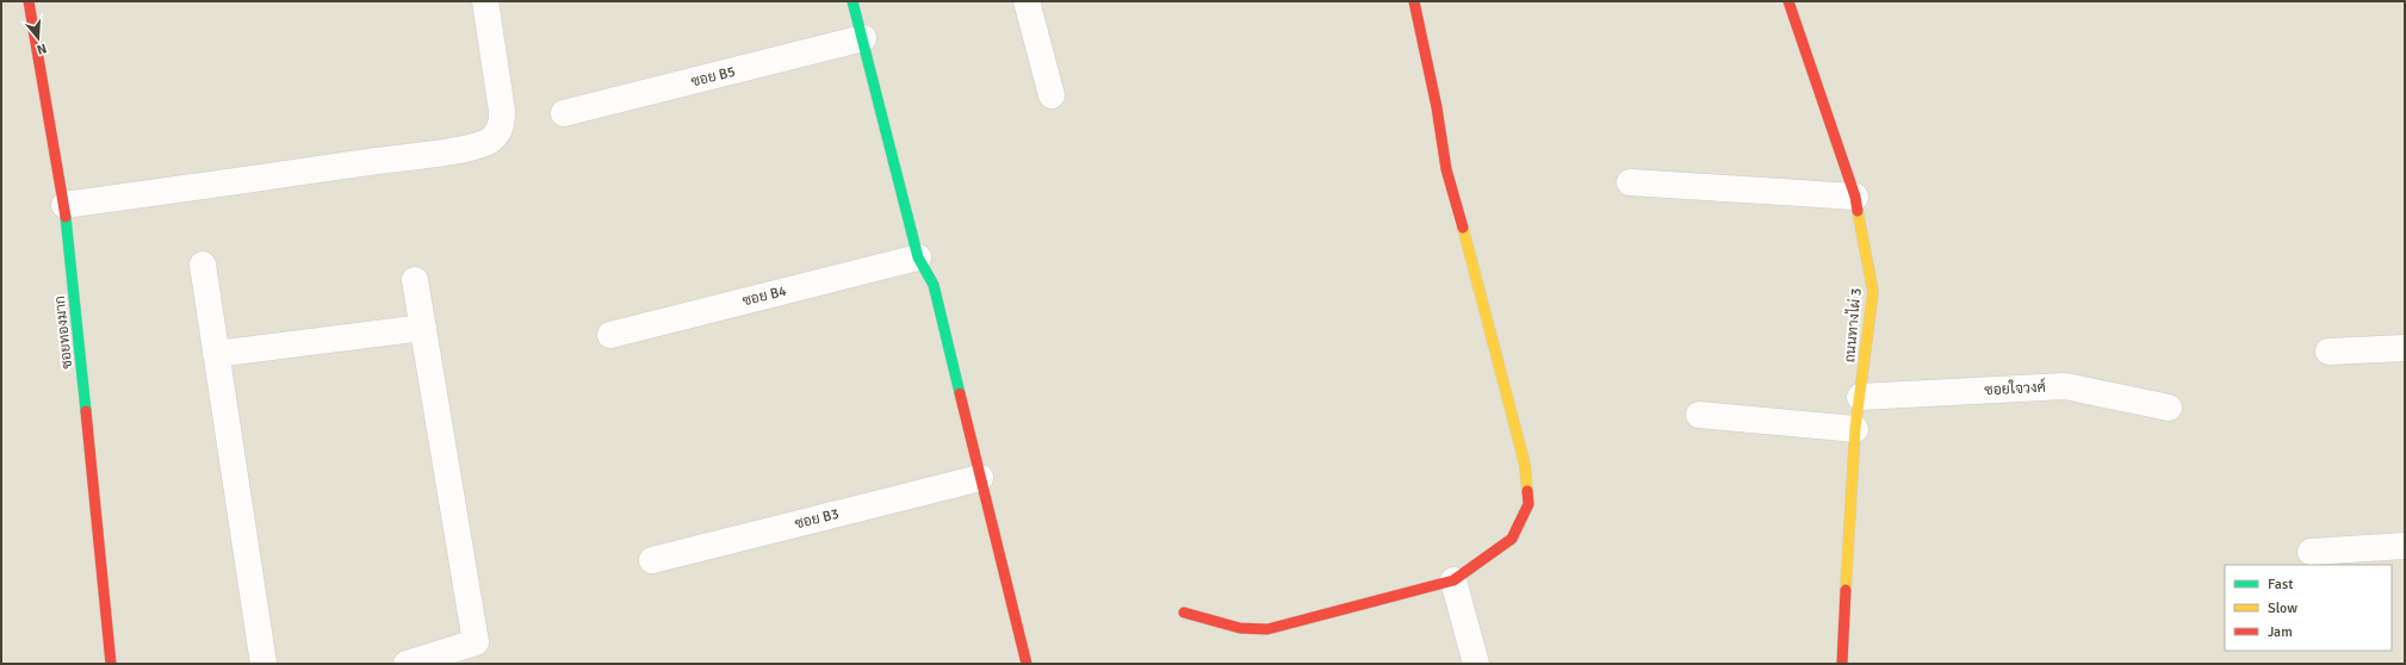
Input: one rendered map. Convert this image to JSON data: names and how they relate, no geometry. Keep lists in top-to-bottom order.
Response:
{
  "streets": {
    "street": [
      "ซอย B5",
      "ซอย B4",
      "ถนนทางไผ่ 3",
      "ซอยทองมาก",
      "ซอยใจวงศ์",
      "ซอย B3"
    ]
  },
  "crossings": [
    ["ถนนทางไผ่ 3", "ซอยใจวงศ์"]
  ],
  "legend": ["Fast", "Slow", "Jam"],
  "north": "bottom"
}
